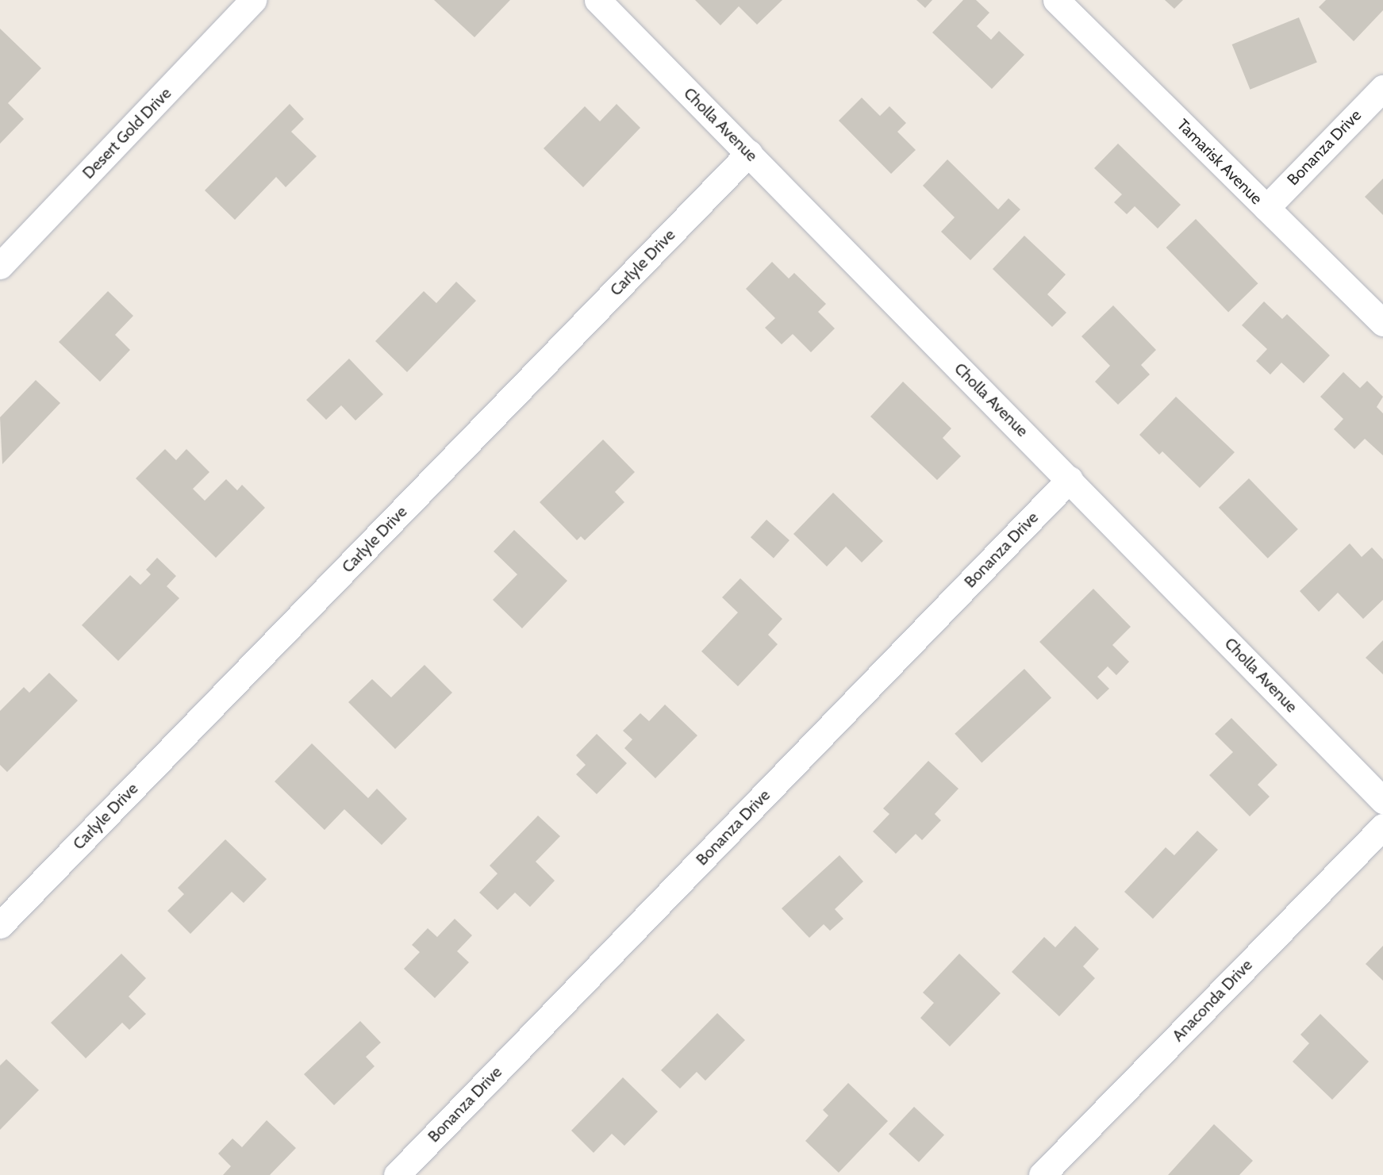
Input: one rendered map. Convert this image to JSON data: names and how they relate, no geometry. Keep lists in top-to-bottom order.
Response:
{
  "streets": {
    "street": [
      "Cholla Avenue",
      "Desert Gold Drive",
      "Bonanza Drive",
      "Tamarisk Avenue",
      "Carlyle Drive",
      "Anaconda Drive"
    ]
  },
  "crossings": [
    ["Cholla Avenue", "Bonanza Drive"],
    ["Cholla Avenue", "Carlyle Drive"],
    ["Bonanza Drive", "Tamarisk Avenue"]
  ]
}
